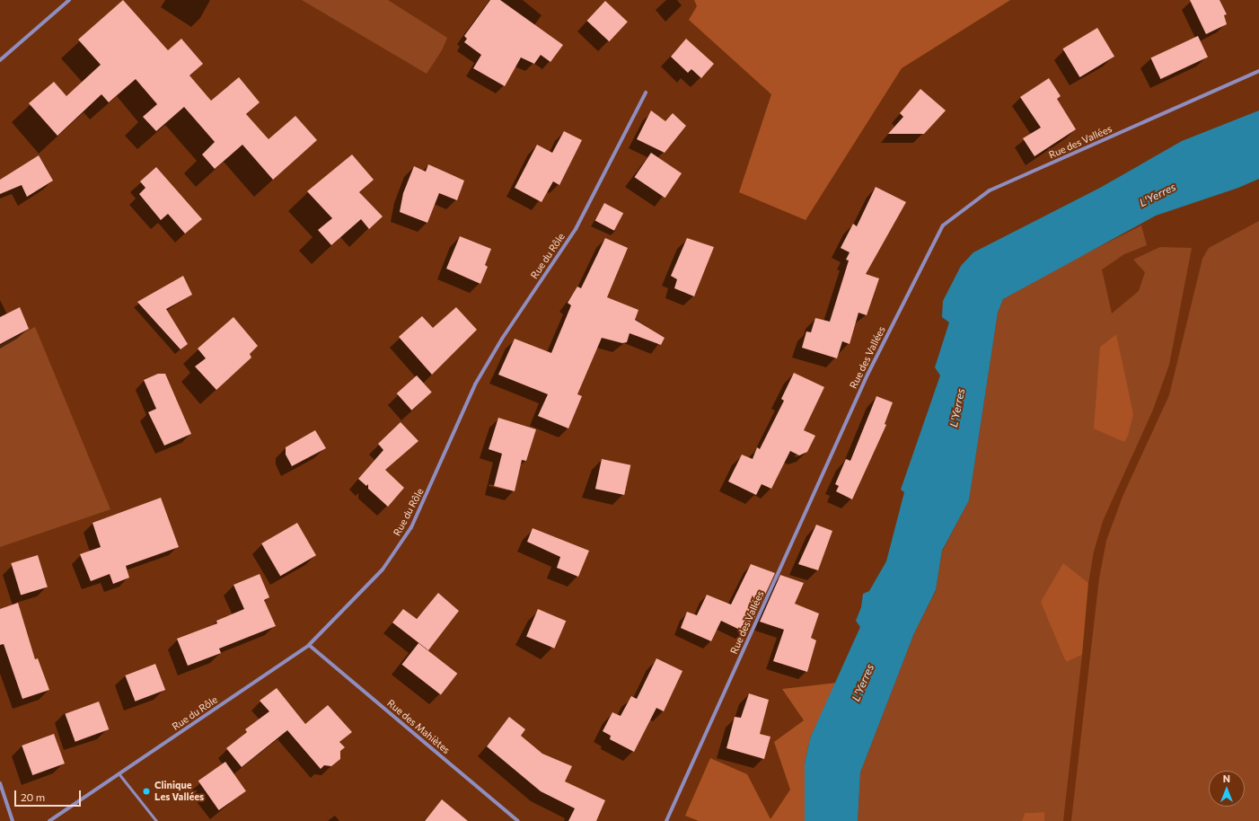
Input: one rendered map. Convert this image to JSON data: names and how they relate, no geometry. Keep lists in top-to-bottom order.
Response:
{
  "streets": {
    "street": ["Rue des Vallées", "Rue du Rôle", "Rue des Mahiètes"]
  },
  "crossings": [
    ["Rue du Rôle", "Rue des Mahiètes"]
  ],
  "water": ["L'Yerres"],
  "places": ["Clinique Les Vallées"],
  "scale_bar": "20 m",
  "north": "top"
}
